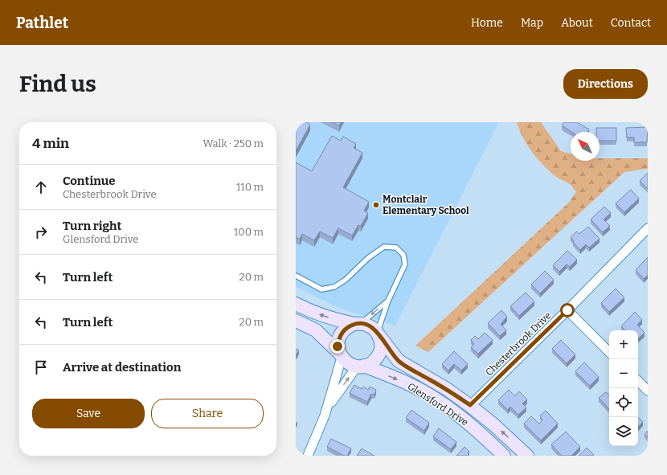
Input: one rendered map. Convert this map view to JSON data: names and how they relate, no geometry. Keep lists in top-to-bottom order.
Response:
{
  "streets": {
    "main road": ["Glensford Drive"],
    "street": ["Chesterbrook Drive"]
  },
  "crossings": [
    ["Chesterbrook Drive", "Glensford Drive"]
  ],
  "places": ["Montclair Elementary School"],
  "north": "top left",
  "page": {
    "header": "Pathlet",
    "nav": [
      "Home",
      "Map",
      "About",
      "Contact"
    ],
    "buttons": [
      "Directions",
      ["Save", "Share"]
    ],
    "title": "Find us",
    "heading": ["4 min", "Walk · 250 m"],
    "list": [
      ["Continue", "Chesterbrook Drive", "110 m"],
      ["Turn right", "Glensford Drive", "100 m"],
      ["Turn left", "20 m"],
      ["Turn left", "20 m"],
      "Arrive at destination"
    ],
    "map_buttons": ["+", "−"]
  }
}
